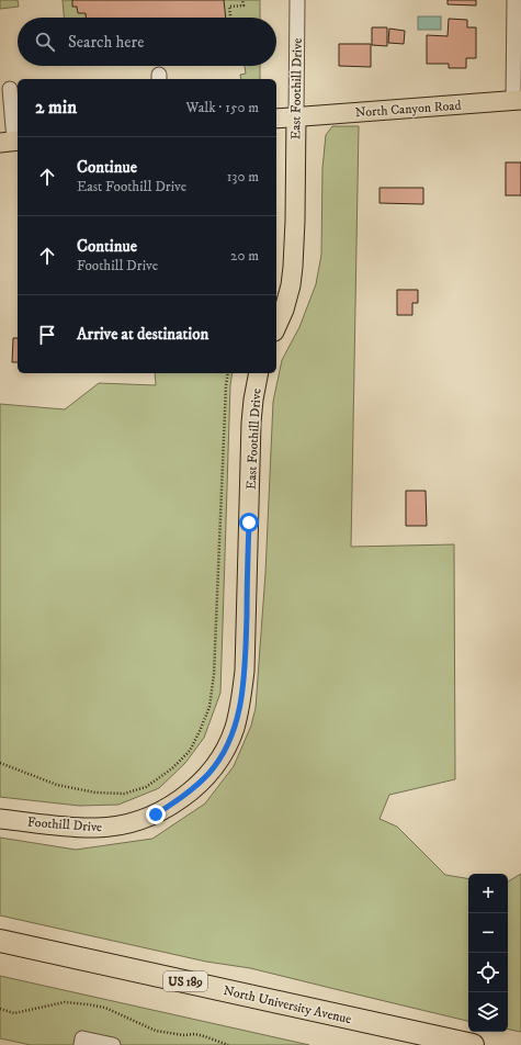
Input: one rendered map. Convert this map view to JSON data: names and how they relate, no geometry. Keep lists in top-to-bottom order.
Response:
{
  "streets": {
    "highway": ["US 189", "North University Avenue"],
    "main road": ["East Foothill Drive", "North Canyon Road", "Foothill Drive"]
  },
  "crossings": [
    ["East Foothill Drive", "North Canyon Road"],
    ["East Foothill Drive", "Foothill Drive"]
  ],
  "page": {
    "search": "Search here",
    "heading": ["2 min", "Walk · 150 m"],
    "list": [
      ["Continue", "East Foothill Drive", "130 m"],
      ["Continue", "Foothill Drive", "20 m"],
      "Arrive at destination"
    ],
    "map_buttons": ["+", "−"]
  }
}
